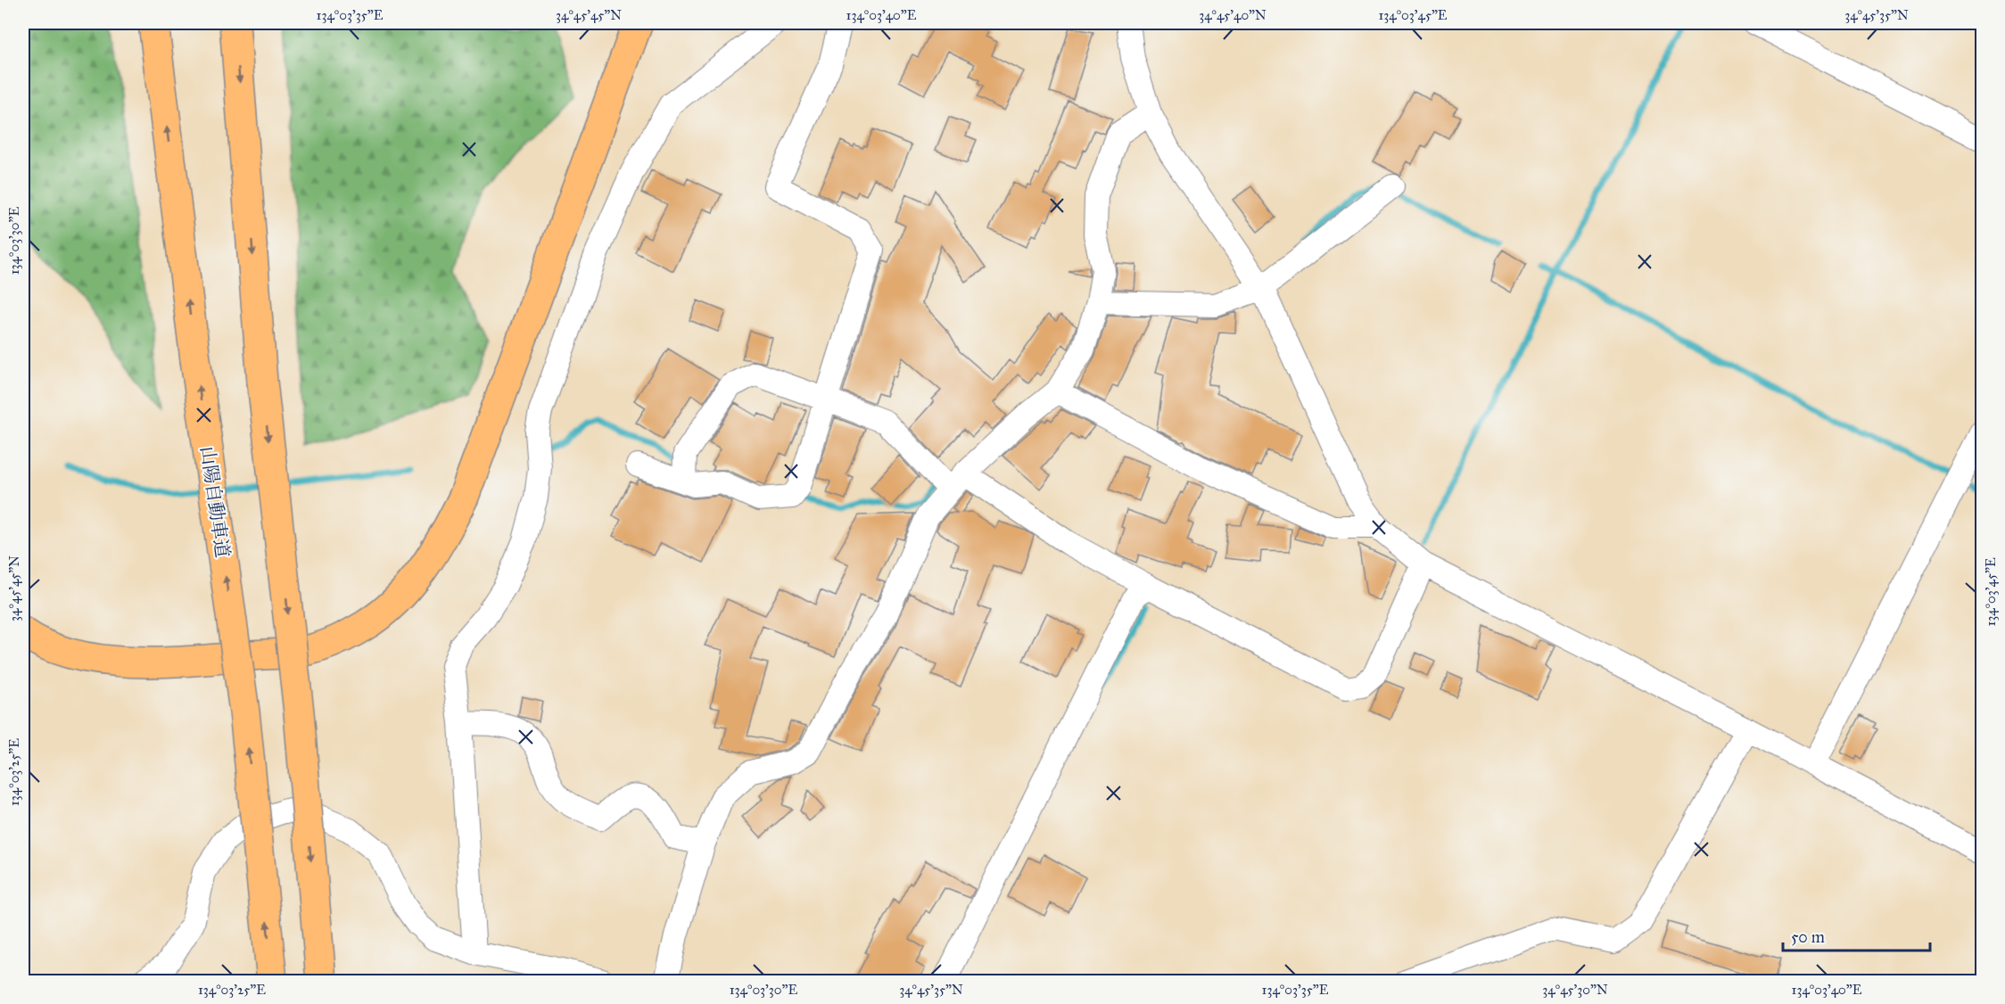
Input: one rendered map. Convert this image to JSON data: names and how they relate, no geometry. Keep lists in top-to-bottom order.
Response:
{
  "streets": {
    "highway": ["山陽自動車道"]
  },
  "scale_bar": "50 m",
  "coordinates": [
    "134°03'35\"E",
    "34°45'45\"N",
    "134°03'40\"E",
    "34°45'40\"N",
    "134°03'45\"E",
    "34°45'35\"N",
    "134°03'30\"E",
    "134°03'25\"E",
    "34°45'30\"N"
  ]
}
